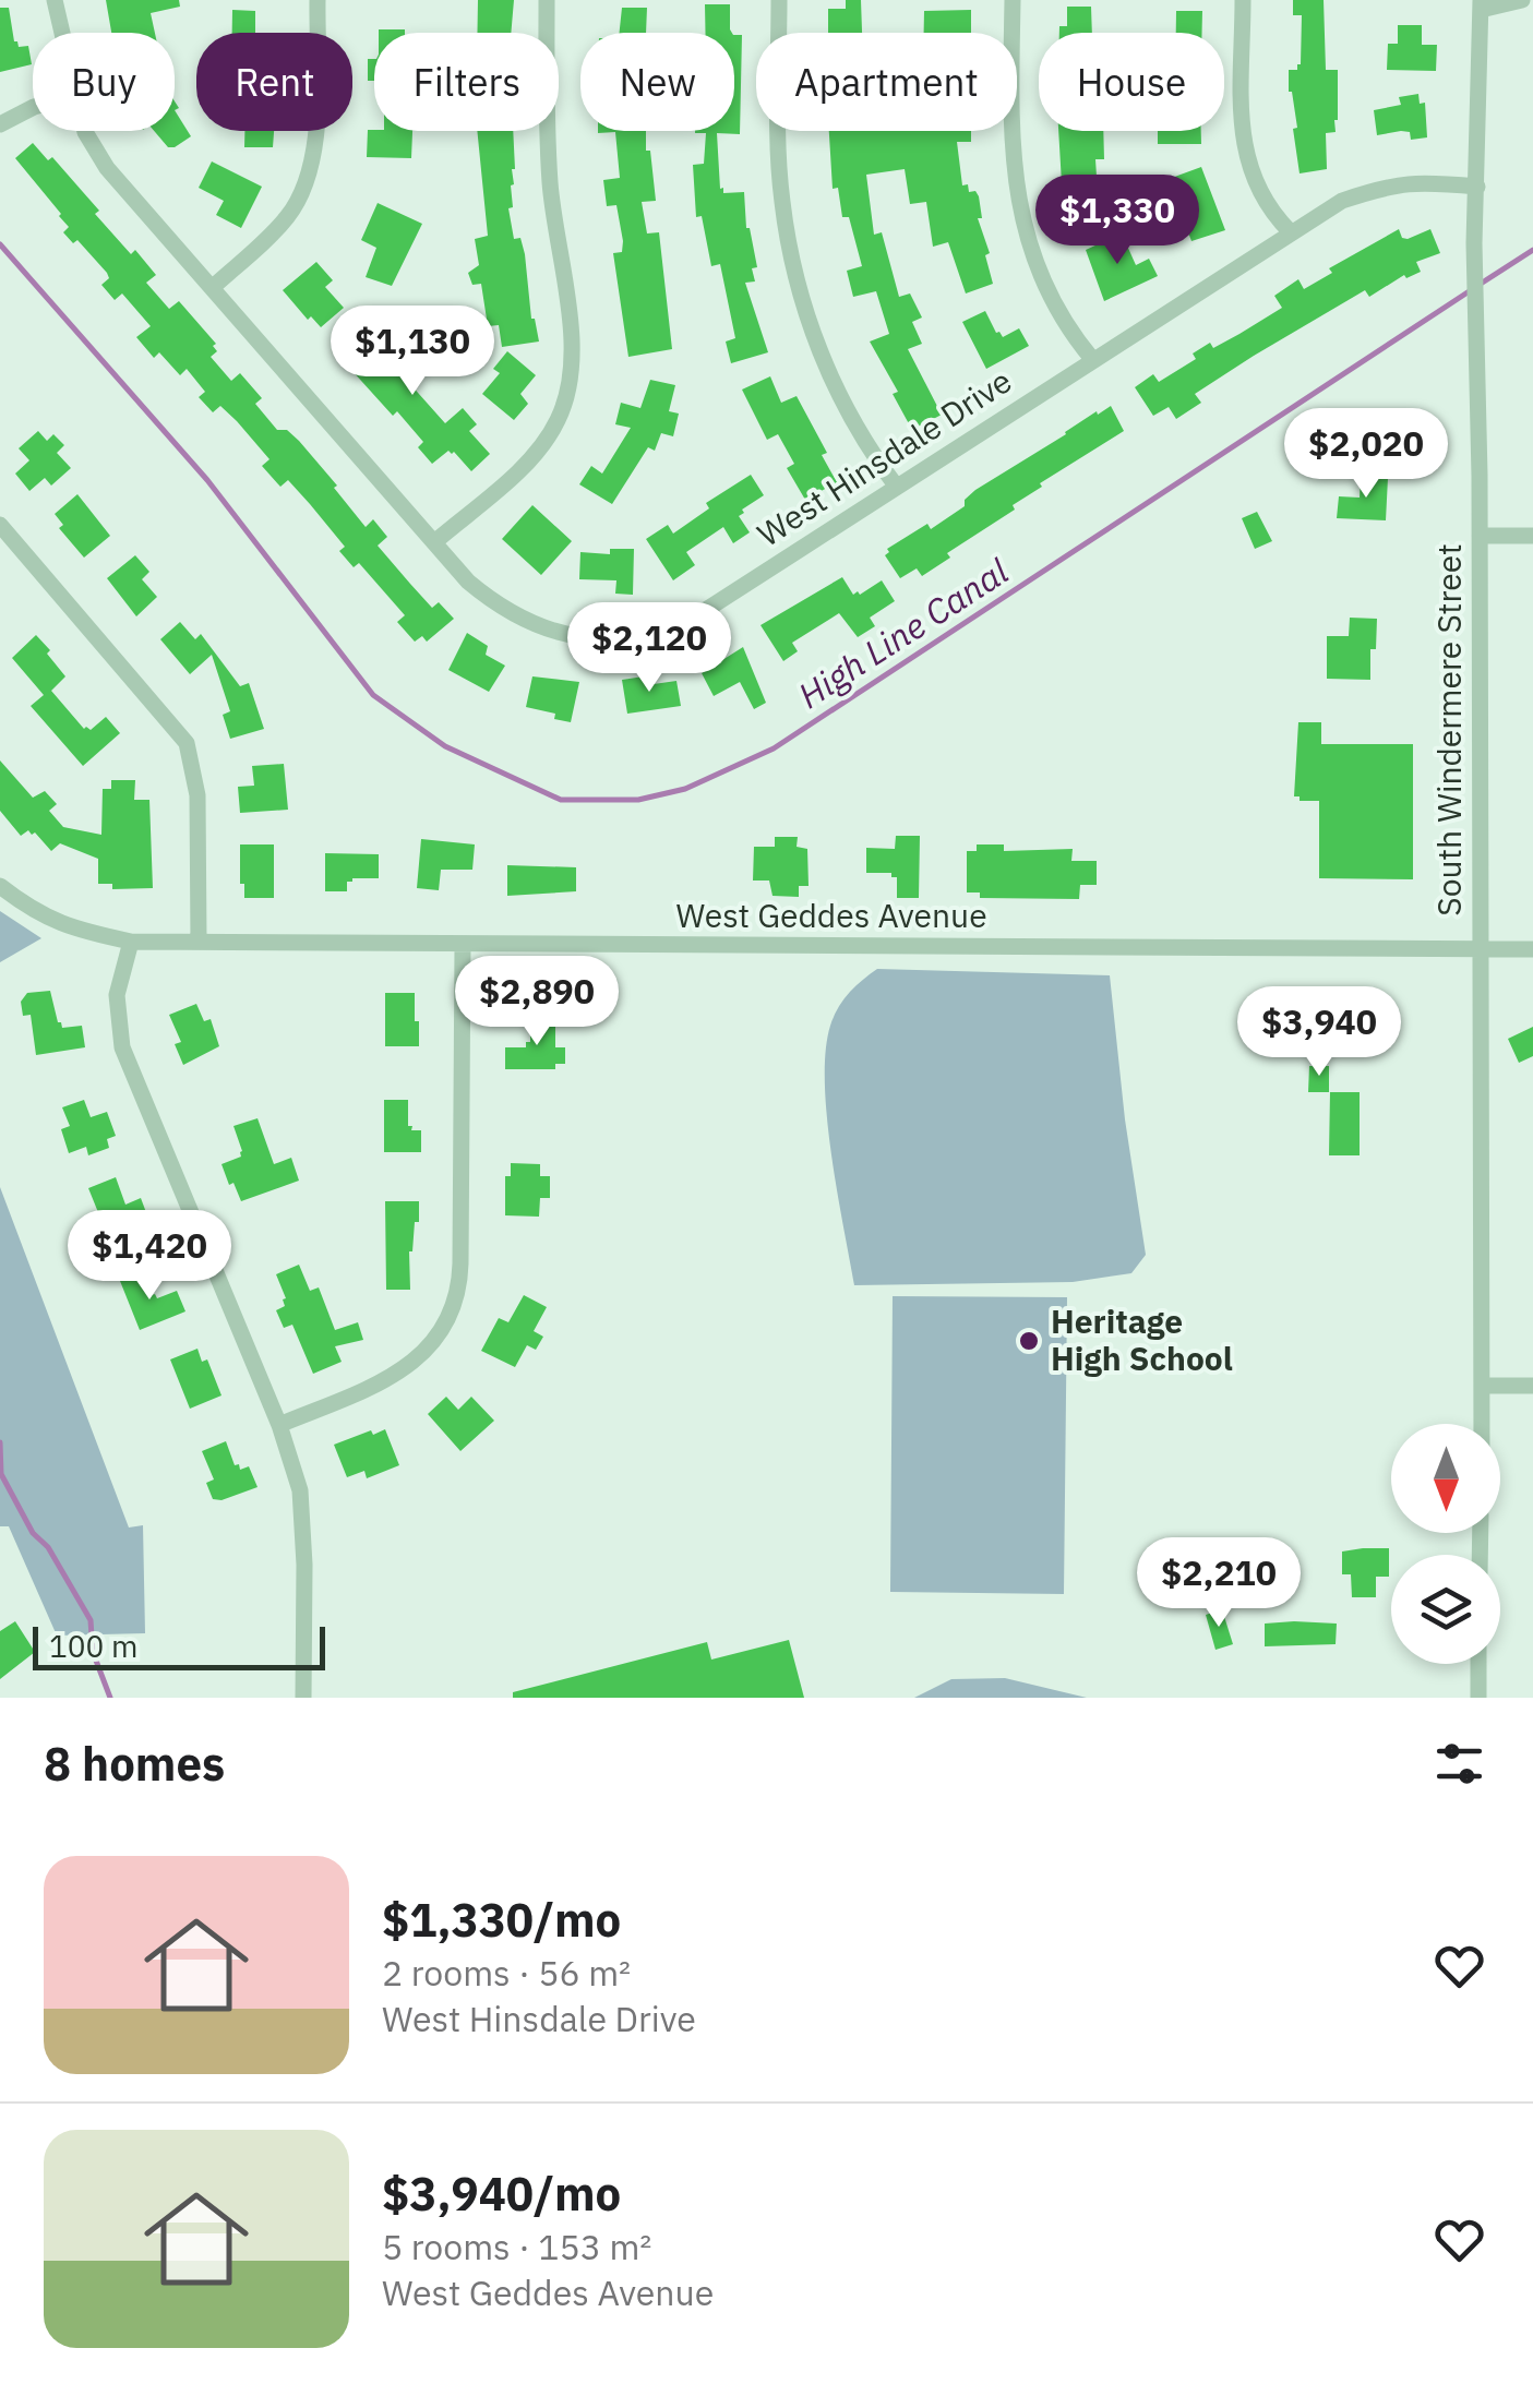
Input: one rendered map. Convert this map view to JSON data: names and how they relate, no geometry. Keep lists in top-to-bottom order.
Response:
{
  "streets": {
    "street": ["West Hinsdale Drive", "South Windermere Street", "West Geddes Avenue"]
  },
  "crossings": [
    ["West Hinsdale Drive", "South Windermere Street"],
    ["South Windermere Street", "West Geddes Avenue"]
  ],
  "water": ["High Line Canal"],
  "places": ["Heritage High School"],
  "scale_bar": "100 m",
  "north": "bottom",
  "page": {
    "chip": [
      "Buy",
      "Rent",
      "Filters",
      "New",
      "Apartment",
      "House"
    ],
    "price": [
      "$1,330",
      "$1,130",
      "$2,020",
      "$2,120",
      "$2,890",
      "$3,940",
      "$1,420",
      "$2,210"
    ],
    "scale": "100 m",
    "heading": "8 homes",
    "list": [
      {
        "name": "$1,330/mo",
        "note": "2 rooms · 56 m² · West Hinsdale Drive"
      },
      {
        "name": "$3,940/mo",
        "note": "5 rooms · 153 m² · West Geddes Avenue"
      }
    ]
  }
}
